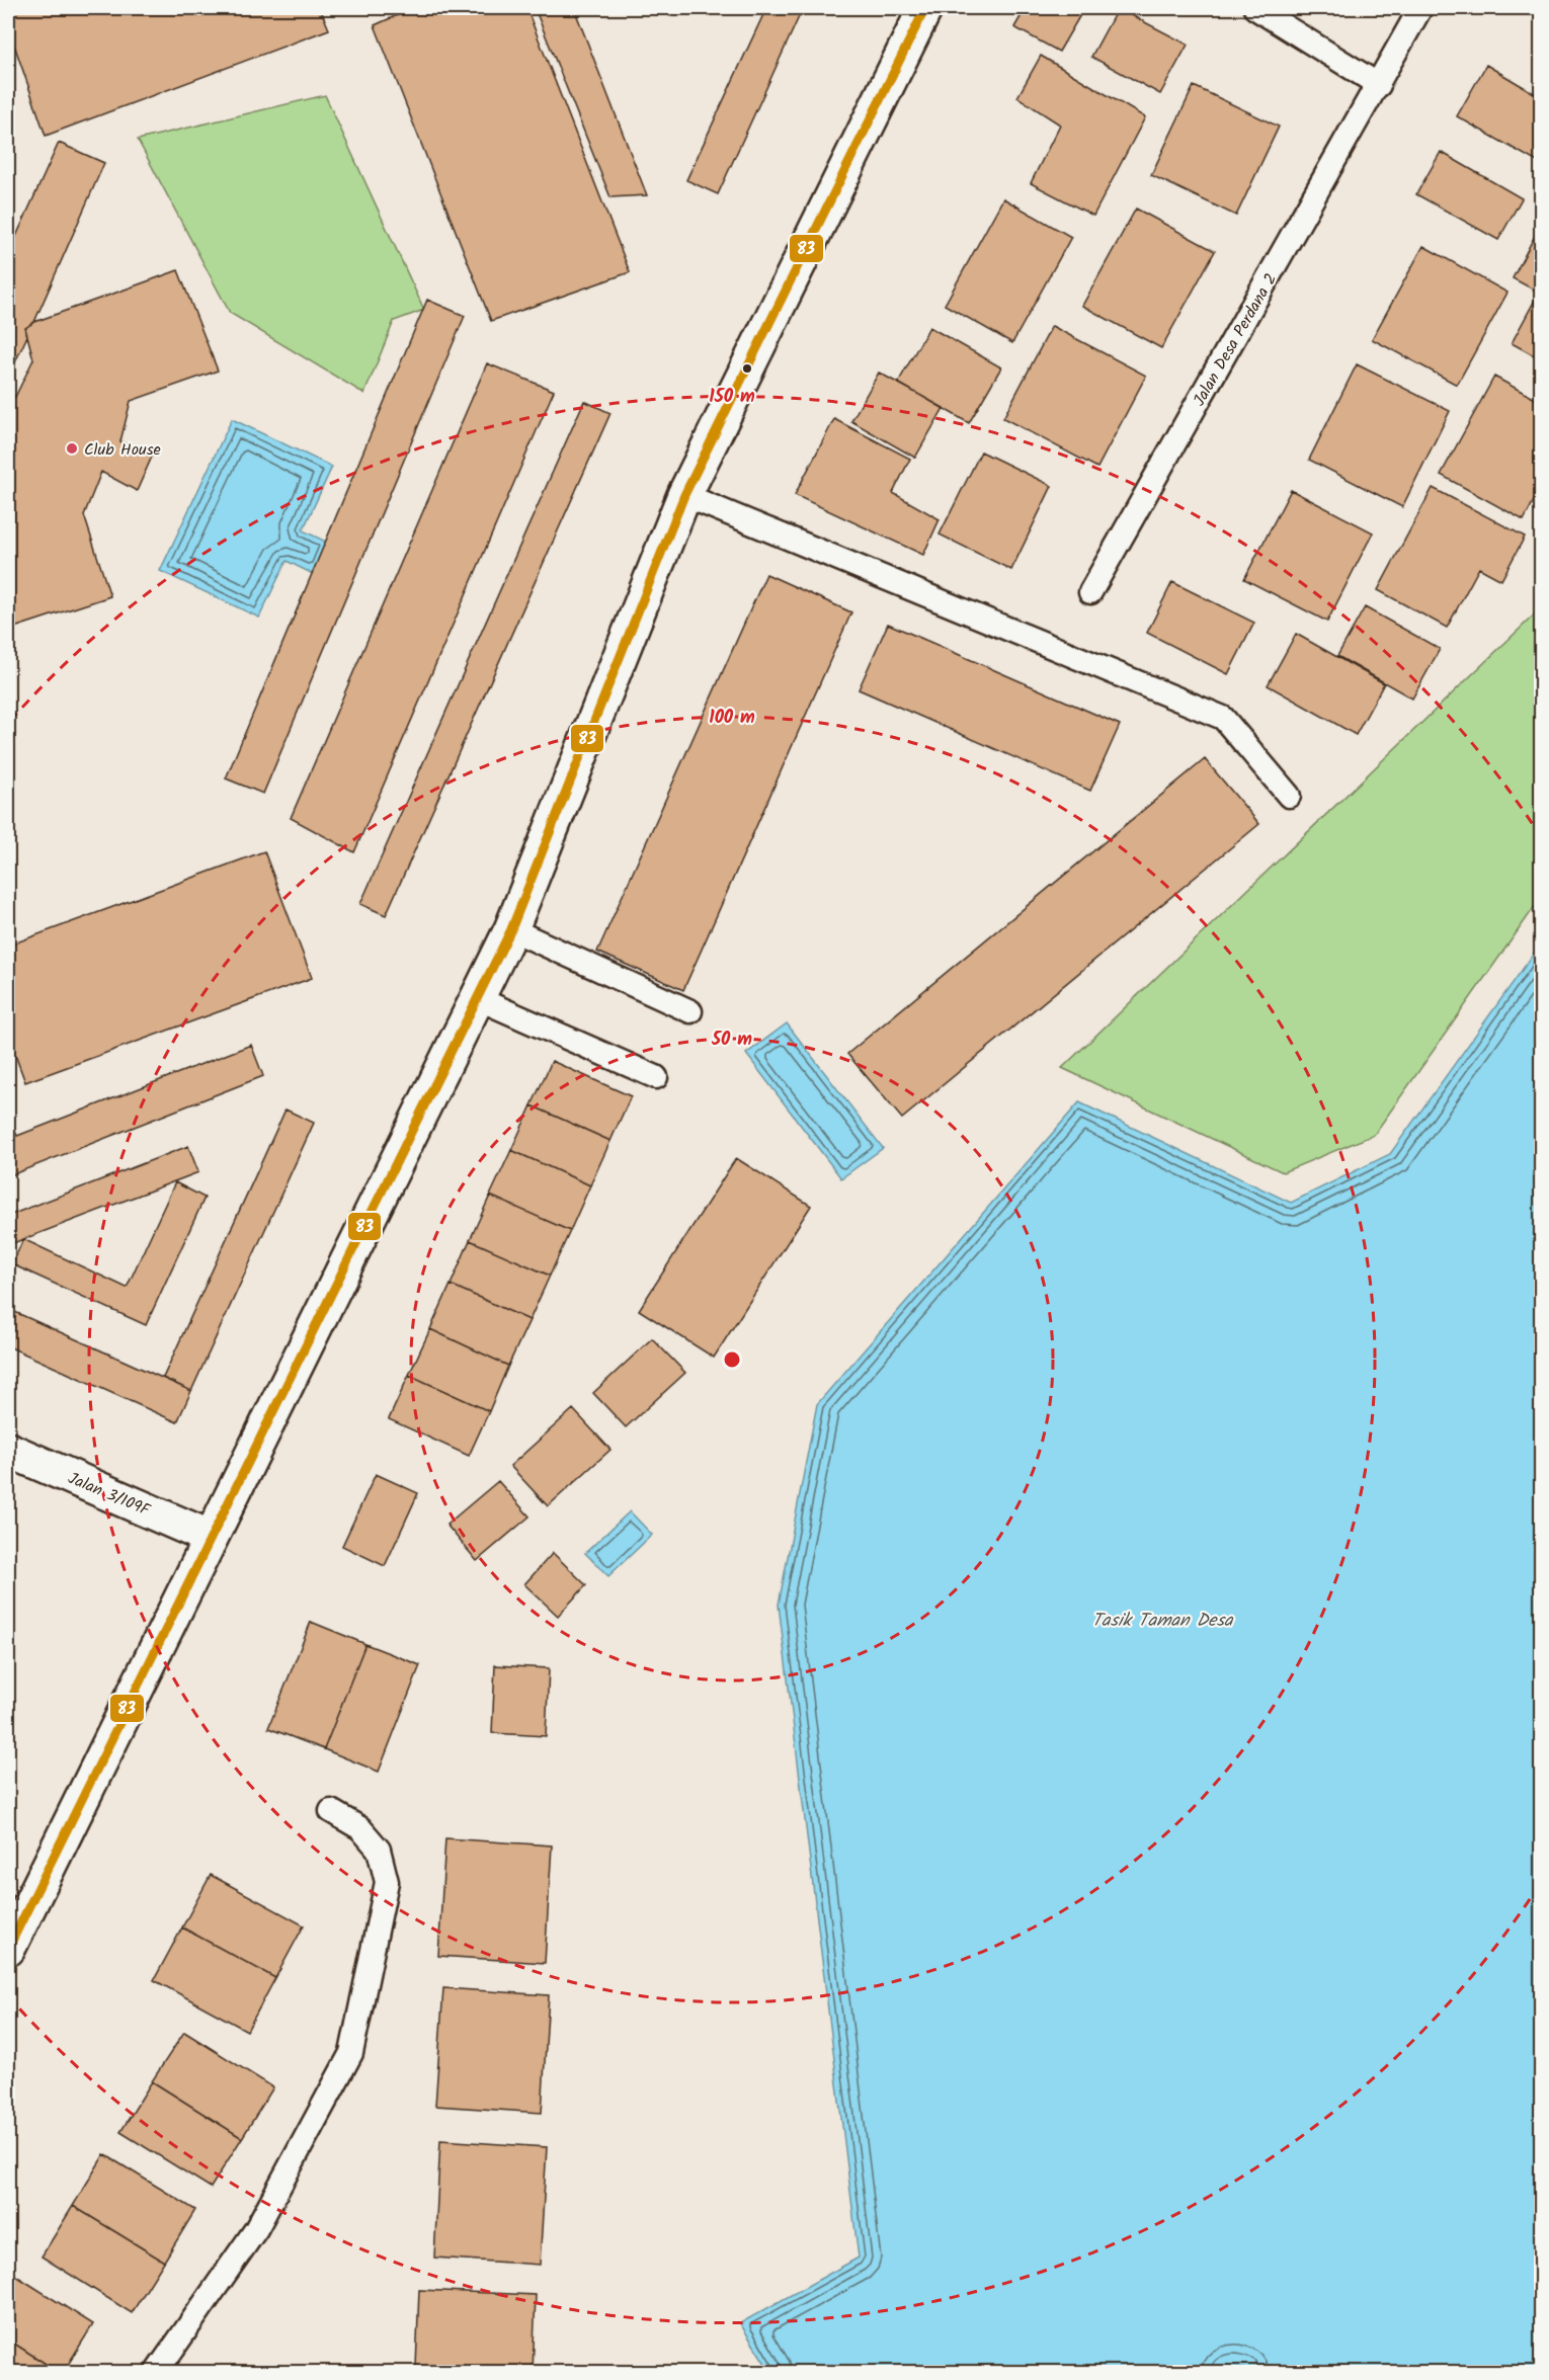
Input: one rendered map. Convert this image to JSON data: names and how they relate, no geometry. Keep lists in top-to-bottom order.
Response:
{
  "streets": {
    "street": ["Jalan 3/109F"],
    "lane": ["Jalan Desa Perdana 2"]
  },
  "water": ["Tasik Taman Desa"],
  "places": ["Club House"],
  "lines": ["transit line 83"],
  "rings": ["150 m", "100 m", "50 m"]
}
